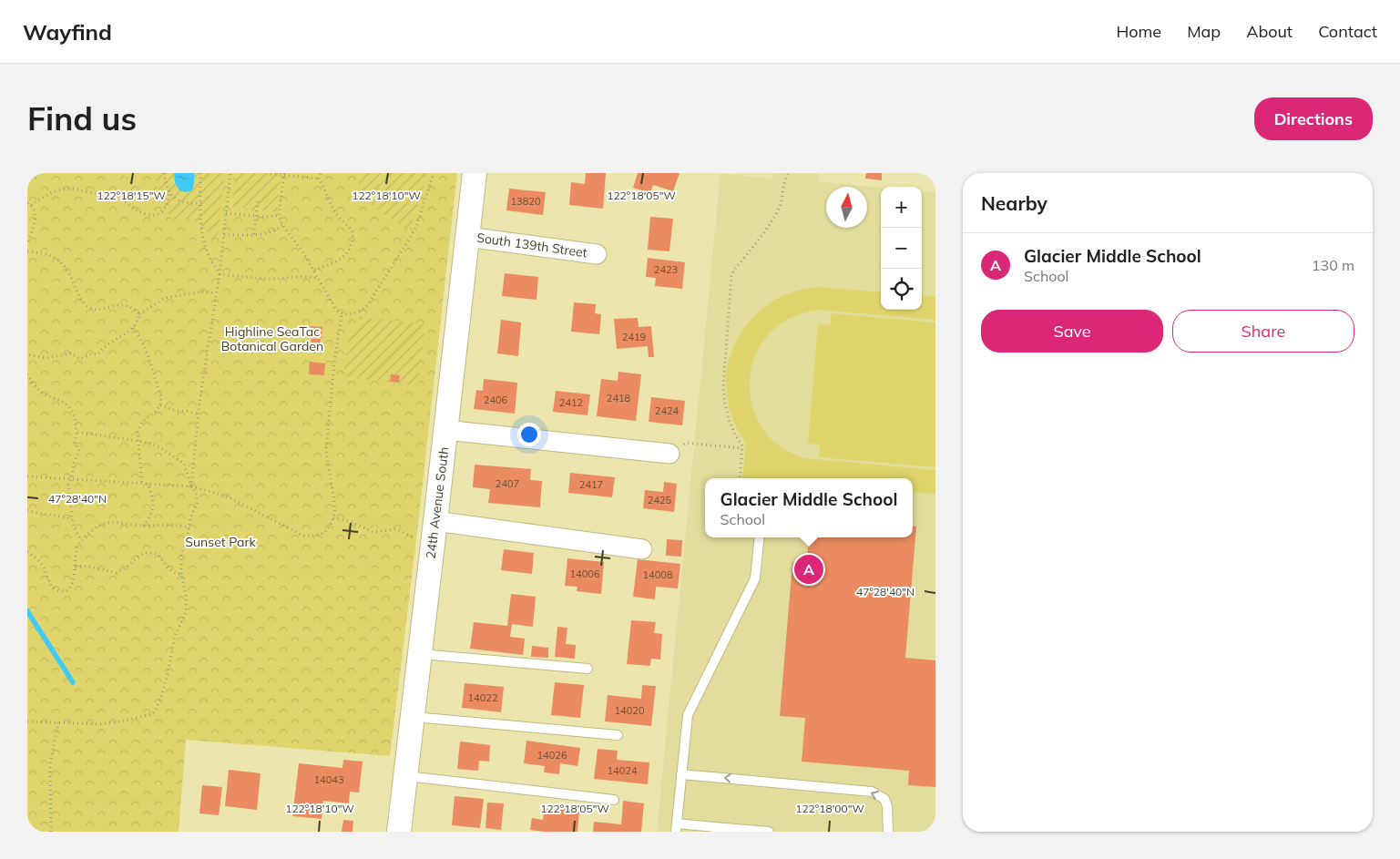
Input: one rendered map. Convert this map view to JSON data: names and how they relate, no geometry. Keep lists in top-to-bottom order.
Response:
{
  "streets": {
    "street": ["South 139th Street", "24th Avenue South"]
  },
  "crossings": [
    ["South 139th Street", "24th Avenue South"]
  ],
  "parks": ["Highline SeaTac Botanical Garden", "Sunset Park"],
  "house_numbers": [
    "13820",
    "2423",
    "2419",
    "2418",
    "2406",
    "2412",
    "2424",
    "2407",
    "2417",
    "2425",
    "14006",
    "14008",
    "14022",
    "14020",
    "14026",
    "14024",
    "14043"
  ],
  "north": "top",
  "page": {
    "header": "Wayfind",
    "nav": [
      "Home",
      "Map",
      "About",
      "Contact"
    ],
    "buttons": [
      "Directions",
      ["Save", "Share"]
    ],
    "title": "Find us",
    "heading": "Nearby",
    "map_buttons": ["+", "−"],
    "list": [
      {
        "mark": "A",
        "name": "Glacier Middle School",
        "note": "School",
        "value": "130 m"
      }
    ],
    "popup": ["Glacier Middle School", "School"],
    "pins": "A"
  },
  "coordinates": [
    "122°18'15\"W",
    "122°18'10\"W",
    "122°18'05\"W",
    "47°28'40\"N",
    "122°18'00\"W"
  ]
}
